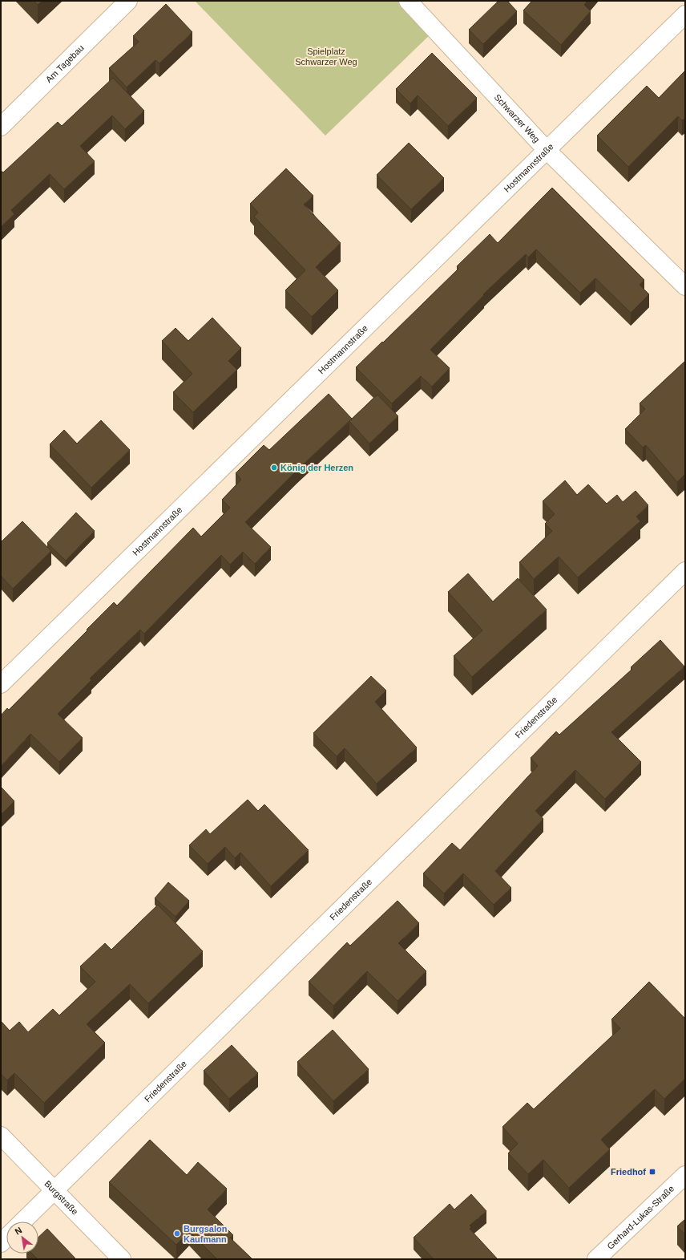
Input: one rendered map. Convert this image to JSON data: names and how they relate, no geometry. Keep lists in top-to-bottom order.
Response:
{
  "streets": {
    "street": [
      "Am Tagebau",
      "Schwarzer Weg",
      "Hostmannstraße",
      "Friedenstraße",
      "Burgstraße",
      "Gerhard-Lukas-Straße"
    ]
  },
  "crossings": [
    ["Schwarzer Weg", "Hostmannstraße"],
    ["Friedenstraße", "Burgstraße"]
  ],
  "parks": ["Spielplatz Schwarzer Weg"],
  "places": {
    "other": ["König der Herzen", "Burgsalon Kaufmann"],
    "transit": ["Friedhof"]
  },
  "north": "top left"
}
